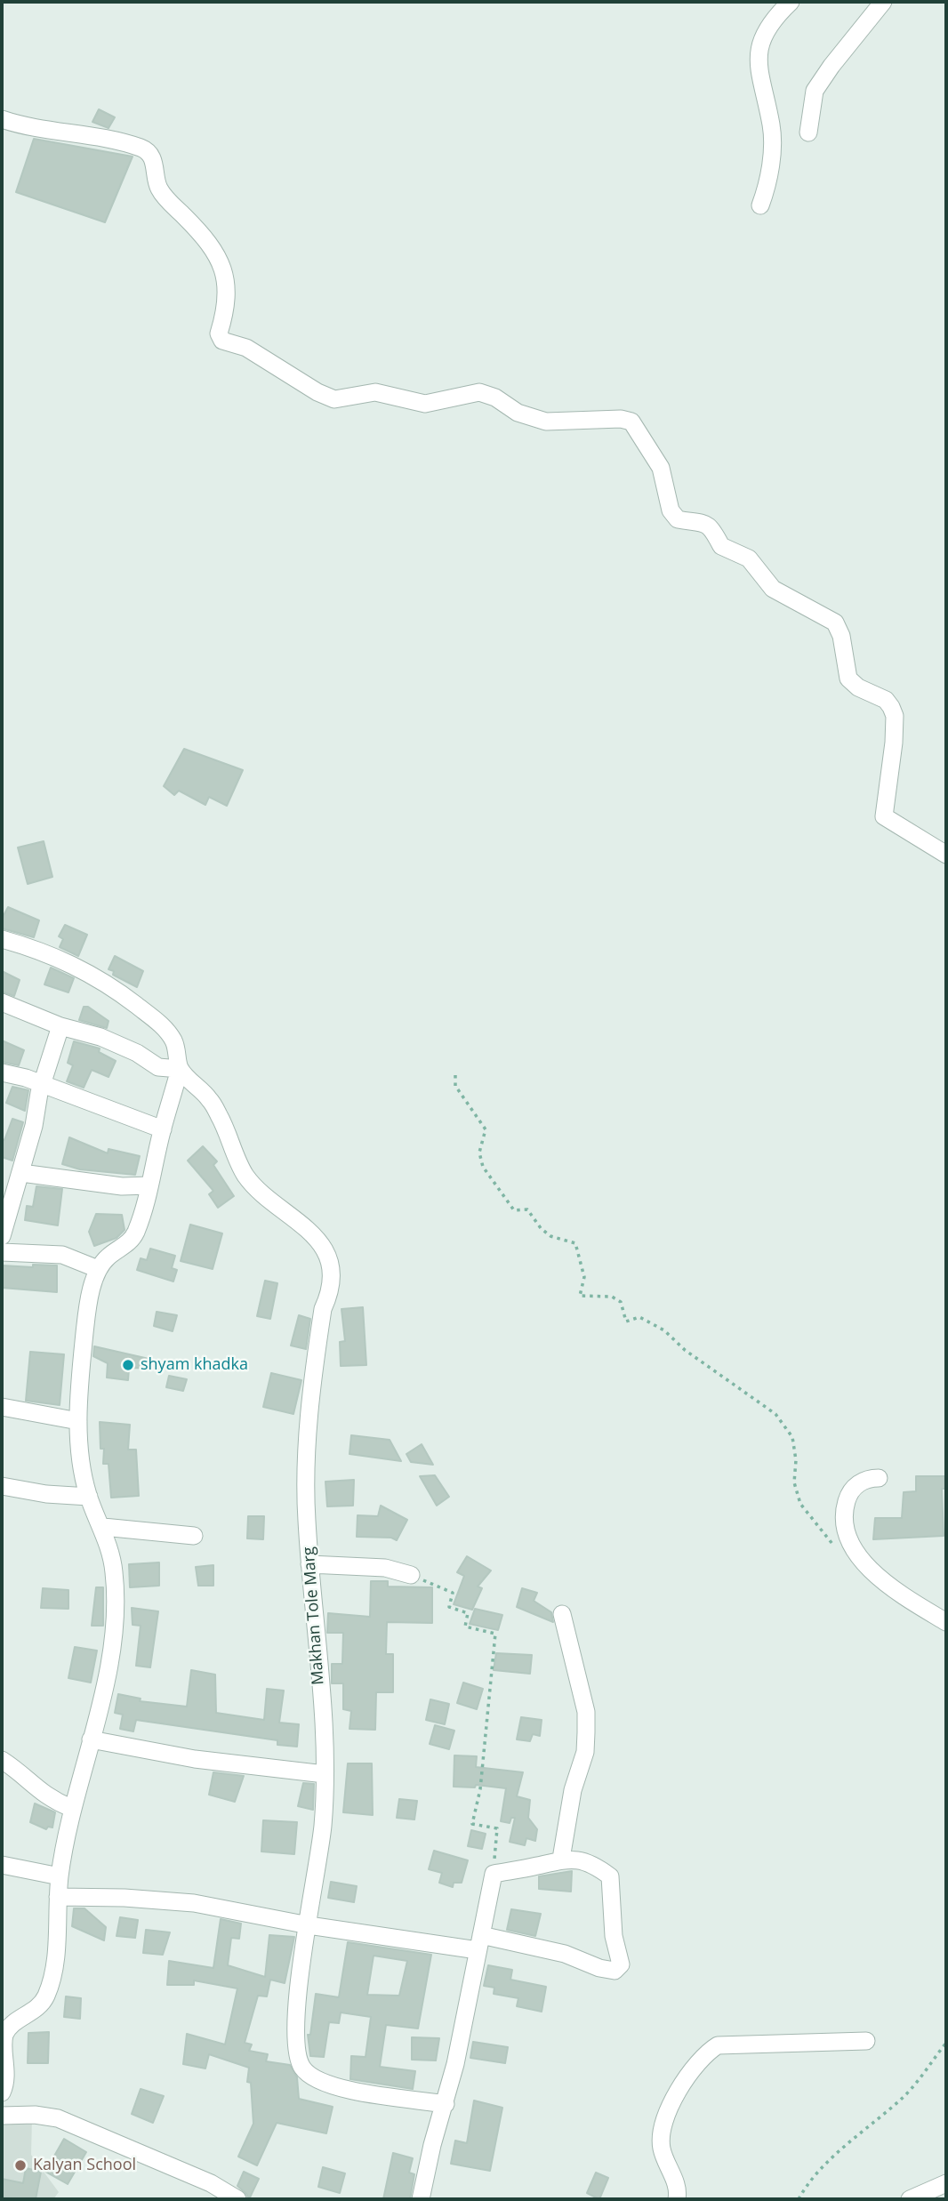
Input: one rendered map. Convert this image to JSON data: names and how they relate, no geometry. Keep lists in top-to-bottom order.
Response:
{
  "streets": {
    "street": ["Makhan Tole Marg"]
  },
  "places": ["shyam khadka", "Kalyan School"]
}
